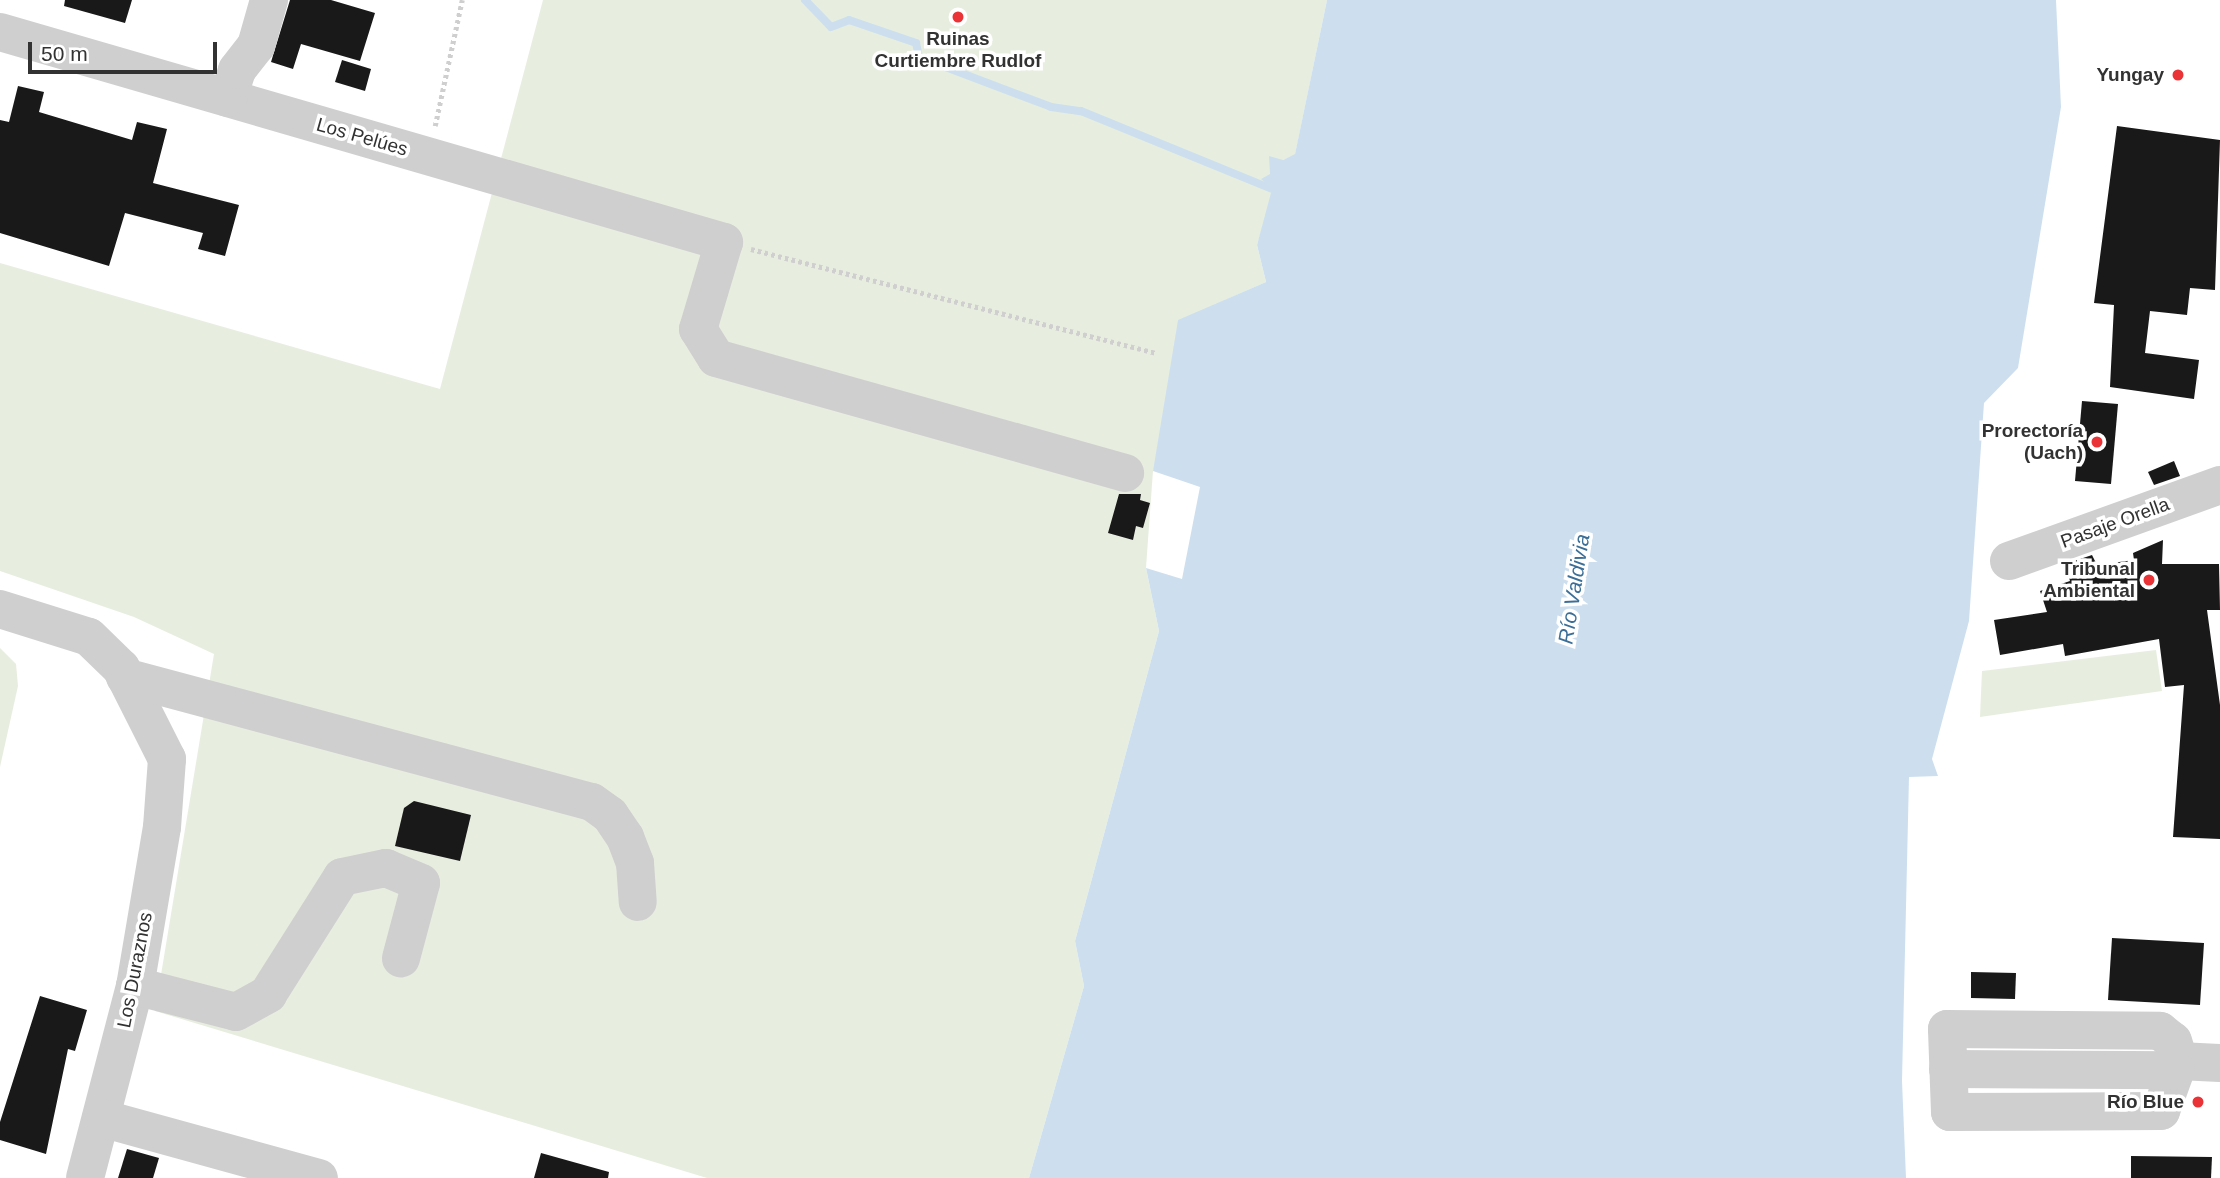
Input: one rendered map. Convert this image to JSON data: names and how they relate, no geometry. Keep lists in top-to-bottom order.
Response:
{
  "streets": {
    "street": ["Los Pelúes", "Pasaje Orella", "Los Duraznos"]
  },
  "water": ["Río Valdivia"],
  "places": [
    "Ruinas Curtiembre Rudlof",
    "Yungay",
    "Prorectoría (Uach)",
    "Tribunal Ambiental",
    "Río Blue"
  ],
  "scale_bar": "50 m"
}
